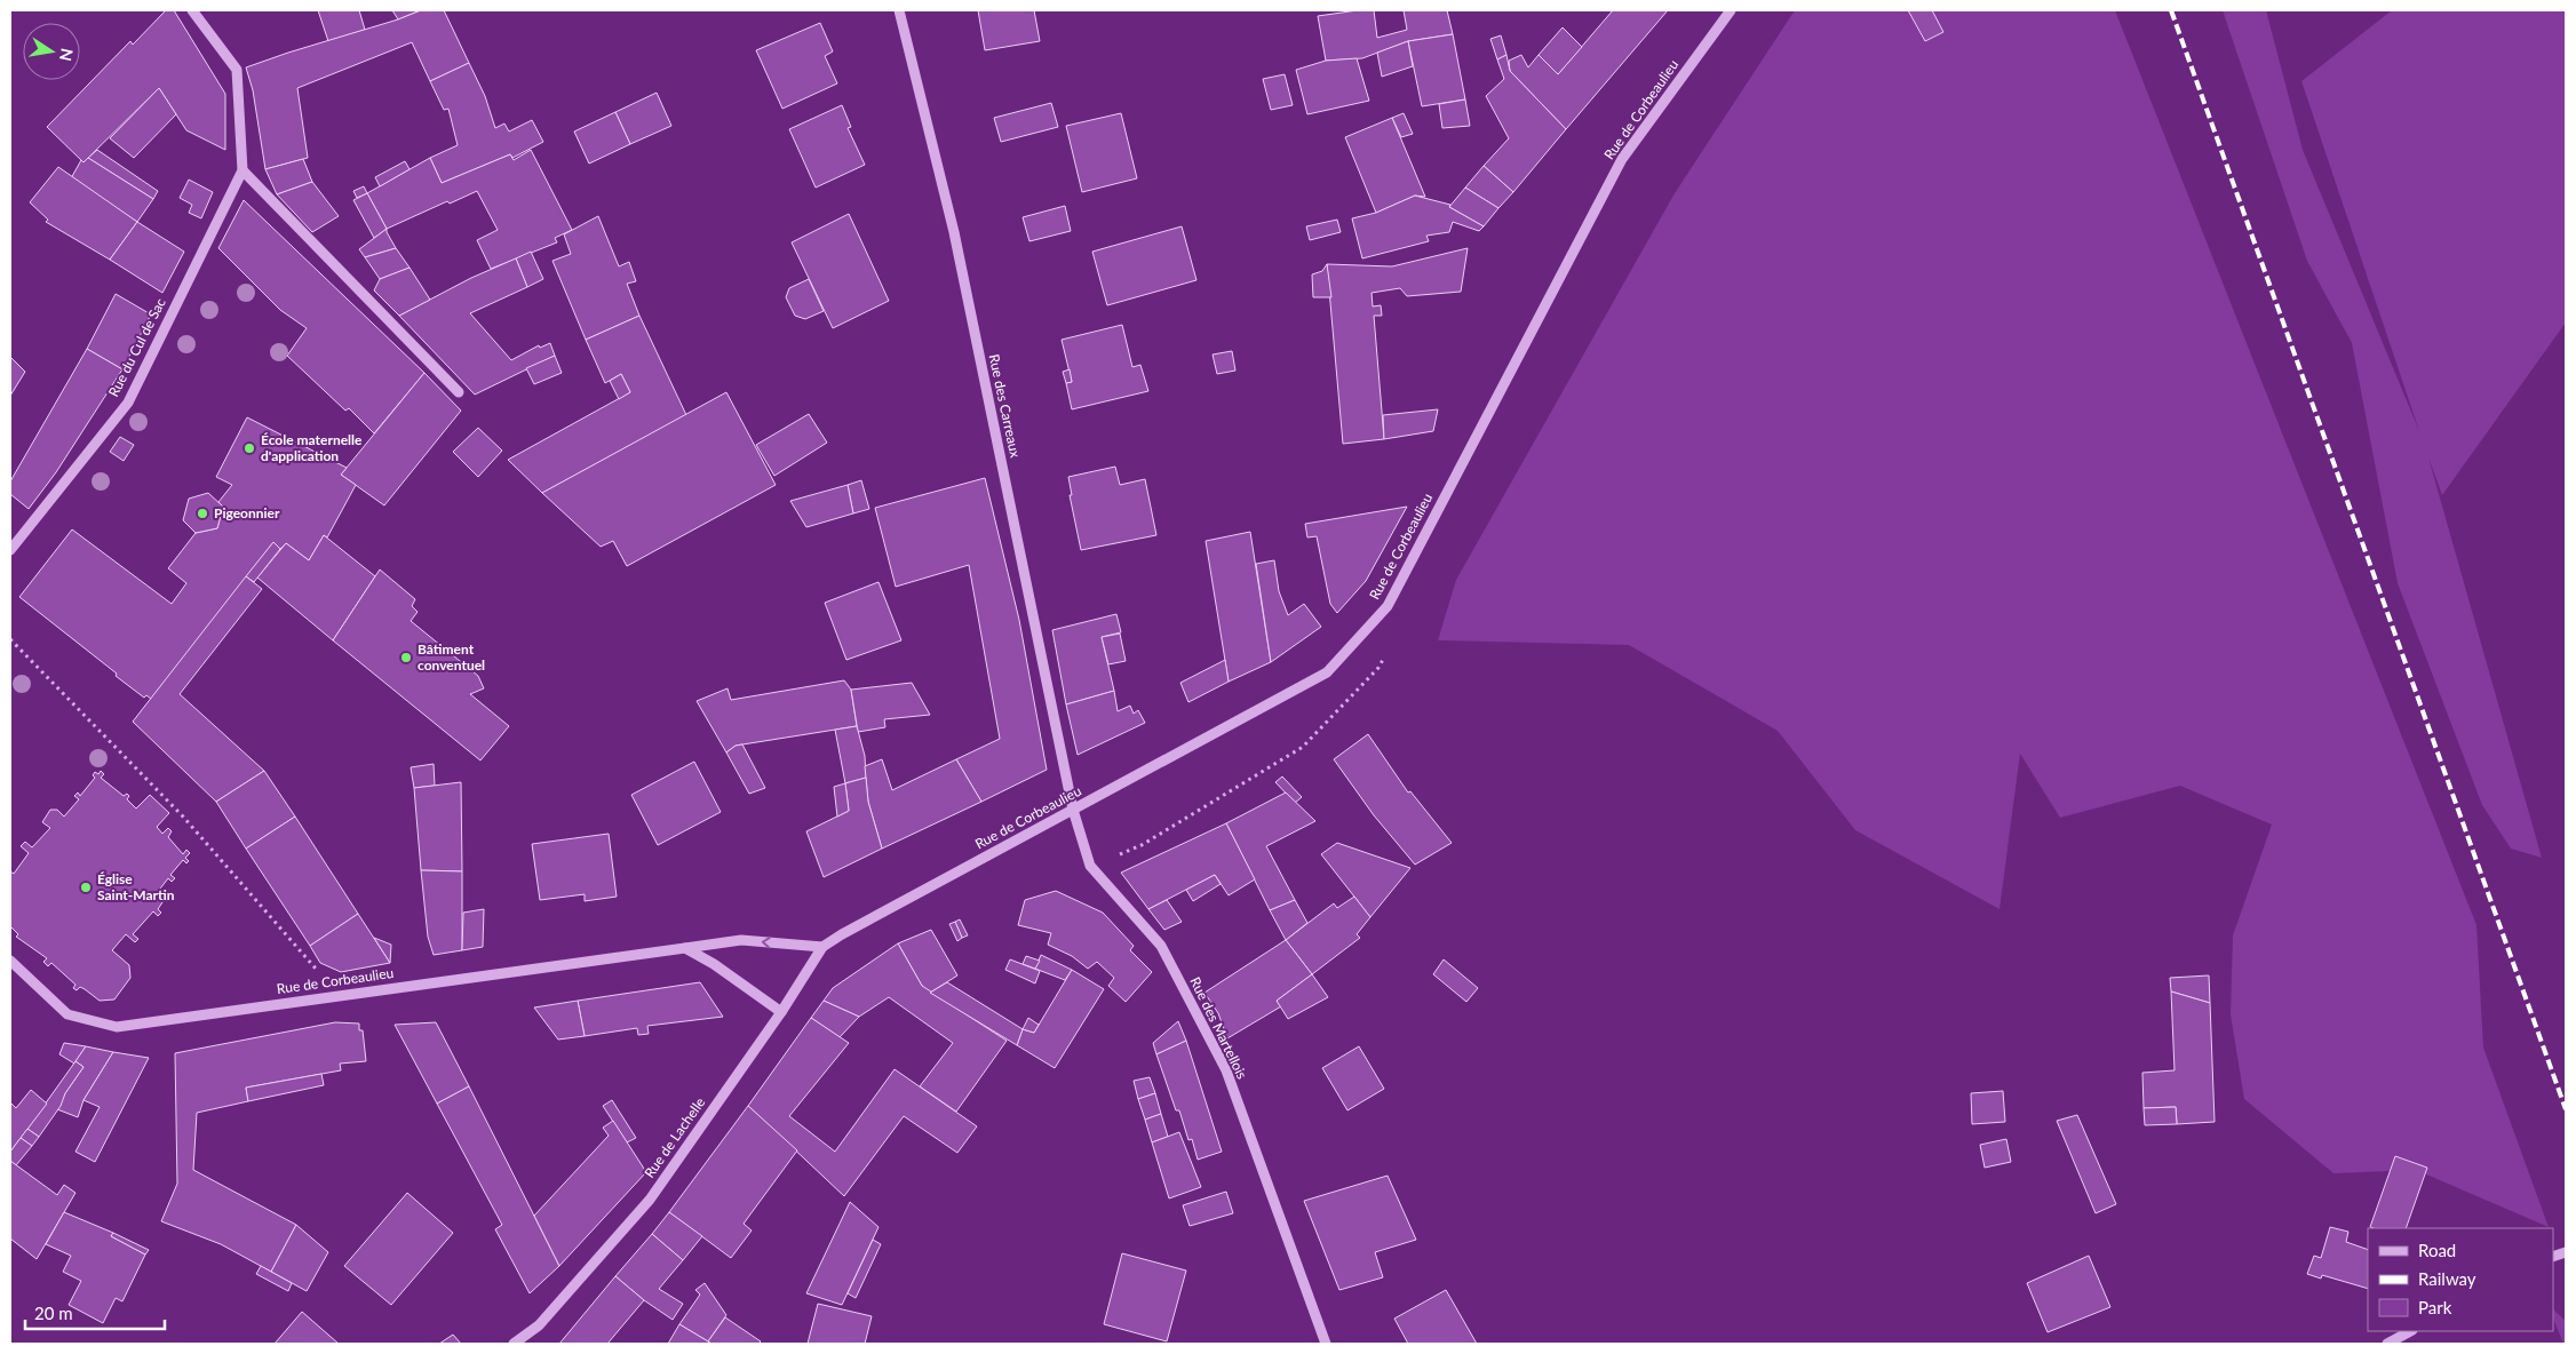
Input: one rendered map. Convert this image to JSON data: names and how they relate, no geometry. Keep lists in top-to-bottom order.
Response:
{
  "streets": {
    "street": [
      "Rue de Corbeaulieu",
      "Rue du Cul de Sac",
      "Rue des Carreaux",
      "Rue des Martellois",
      "Rue de Lachelle"
    ]
  },
  "crossings": [
    ["Rue de Corbeaulieu", "Rue des Carreaux"],
    ["Rue de Corbeaulieu", "Rue des Martellois"],
    ["Rue de Corbeaulieu", "Rue de Lachelle"],
    ["Rue des Carreaux", "Rue des Martellois"]
  ],
  "places": [
    "École maternelle d'application",
    "Pigeonnier",
    "Bâtiment conventuel",
    "Église Saint-Martin"
  ],
  "legend": ["Road", "Railway", "Park"],
  "scale_bar": "20 m",
  "north": "right"
}
